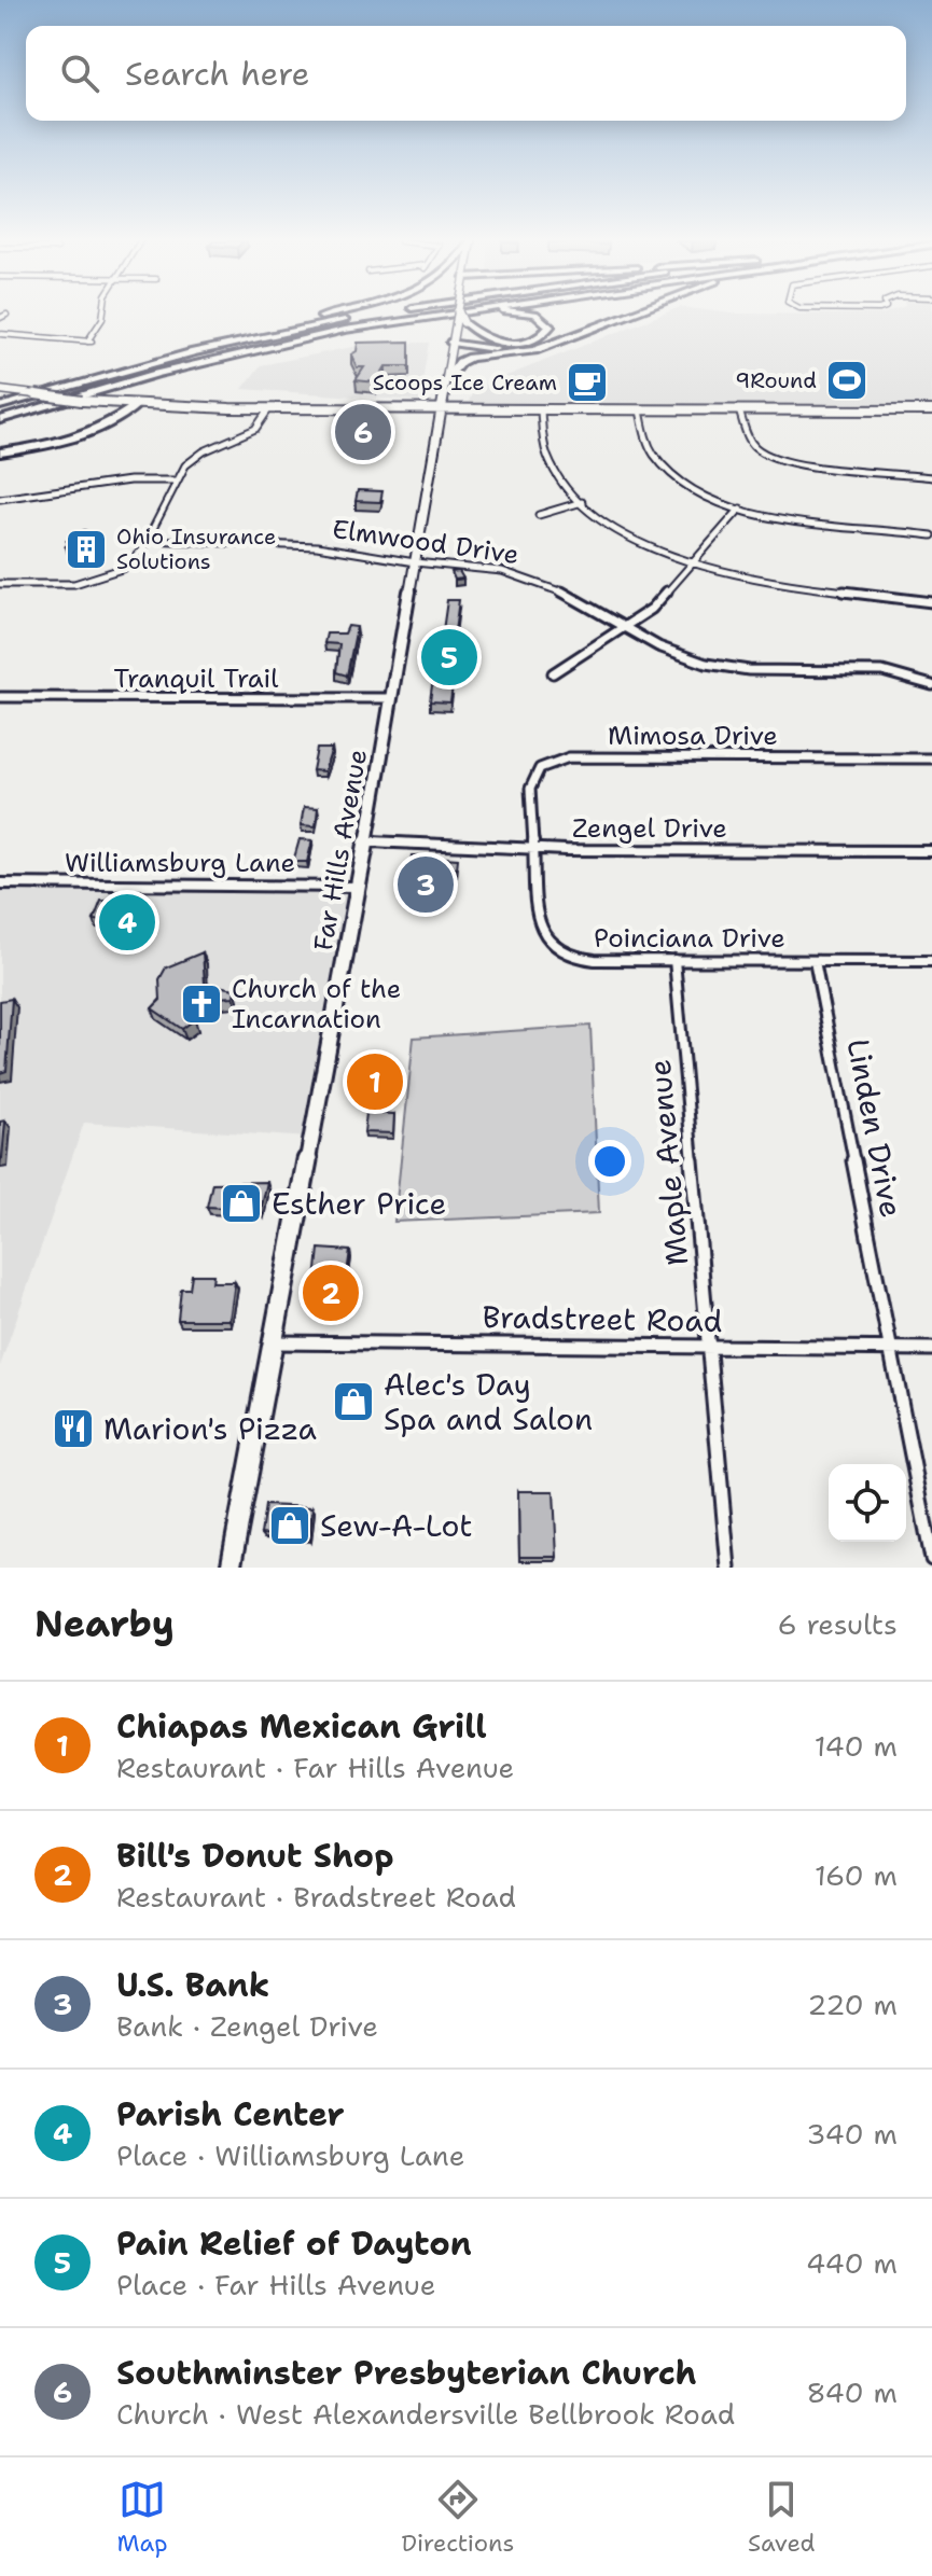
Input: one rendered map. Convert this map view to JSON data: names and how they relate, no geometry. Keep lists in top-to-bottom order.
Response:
{
  "streets": {
    "main road": ["Far Hills Avenue"],
    "street": [
      "Elmwood Drive",
      "Tranquil Trail",
      "Mimosa Drive",
      "Zengel Drive",
      "Williamsburg Lane",
      "Poinciana Drive",
      "Linden Drive",
      "Maple Avenue",
      "Bradstreet Road"
    ]
  },
  "crossings": [
    ["Elmwood Drive", "Far Hills Avenue"],
    ["Tranquil Trail", "Far Hills Avenue"],
    ["Mimosa Drive", "Zengel Drive"],
    ["Mimosa Drive", "Poinciana Drive"],
    ["Zengel Drive", "Far Hills Avenue"],
    ["Zengel Drive", "Poinciana Drive"],
    ["Far Hills Avenue", "Williamsburg Lane"],
    ["Far Hills Avenue", "Bradstreet Road"],
    ["Poinciana Drive", "Linden Drive"],
    ["Poinciana Drive", "Maple Avenue"],
    ["Linden Drive", "Bradstreet Road"],
    ["Maple Avenue", "Bradstreet Road"]
  ],
  "places": {
    "sports": ["9Round"],
    "cafe": ["Scoops Ice Cream"],
    "building": ["Ohio Insurance Solutions"],
    "church": ["Church of the Incarnation"],
    "shop": ["Esther Price", "Alec's Day Spa and Salon", "Sew-A-Lot"],
    "restaurant": ["Marion's Pizza"]
  },
  "page": {
    "search": "Search here",
    "pins": [
      "6",
      "5",
      "3",
      "4",
      "1",
      "2"
    ],
    "heading": ["Nearby", "6 results"],
    "list": [
      {
        "mark": "1",
        "name": "Chiapas Mexican Grill",
        "note": "Restaurant · Far Hills Avenue",
        "value": "140 m"
      },
      {
        "mark": "2",
        "name": "Bill's Donut Shop",
        "note": "Restaurant · Bradstreet Road",
        "value": "160 m"
      },
      {
        "mark": "3",
        "name": "U.S. Bank",
        "note": "Bank · Zengel Drive",
        "value": "220 m"
      },
      {
        "mark": "4",
        "name": "Parish Center",
        "note": "Place · Williamsburg Lane",
        "value": "340 m"
      },
      {
        "mark": "5",
        "name": "Pain Relief of Dayton",
        "note": "Place · Far Hills Avenue",
        "value": "440 m"
      },
      {
        "mark": "6",
        "name": "Southminster Presbyterian Church",
        "note": "Church · West Alexandersville Bellbrook Road",
        "value": "840 m"
      }
    ],
    "nav": ["Map", "Directions", "Saved"]
  }
}
